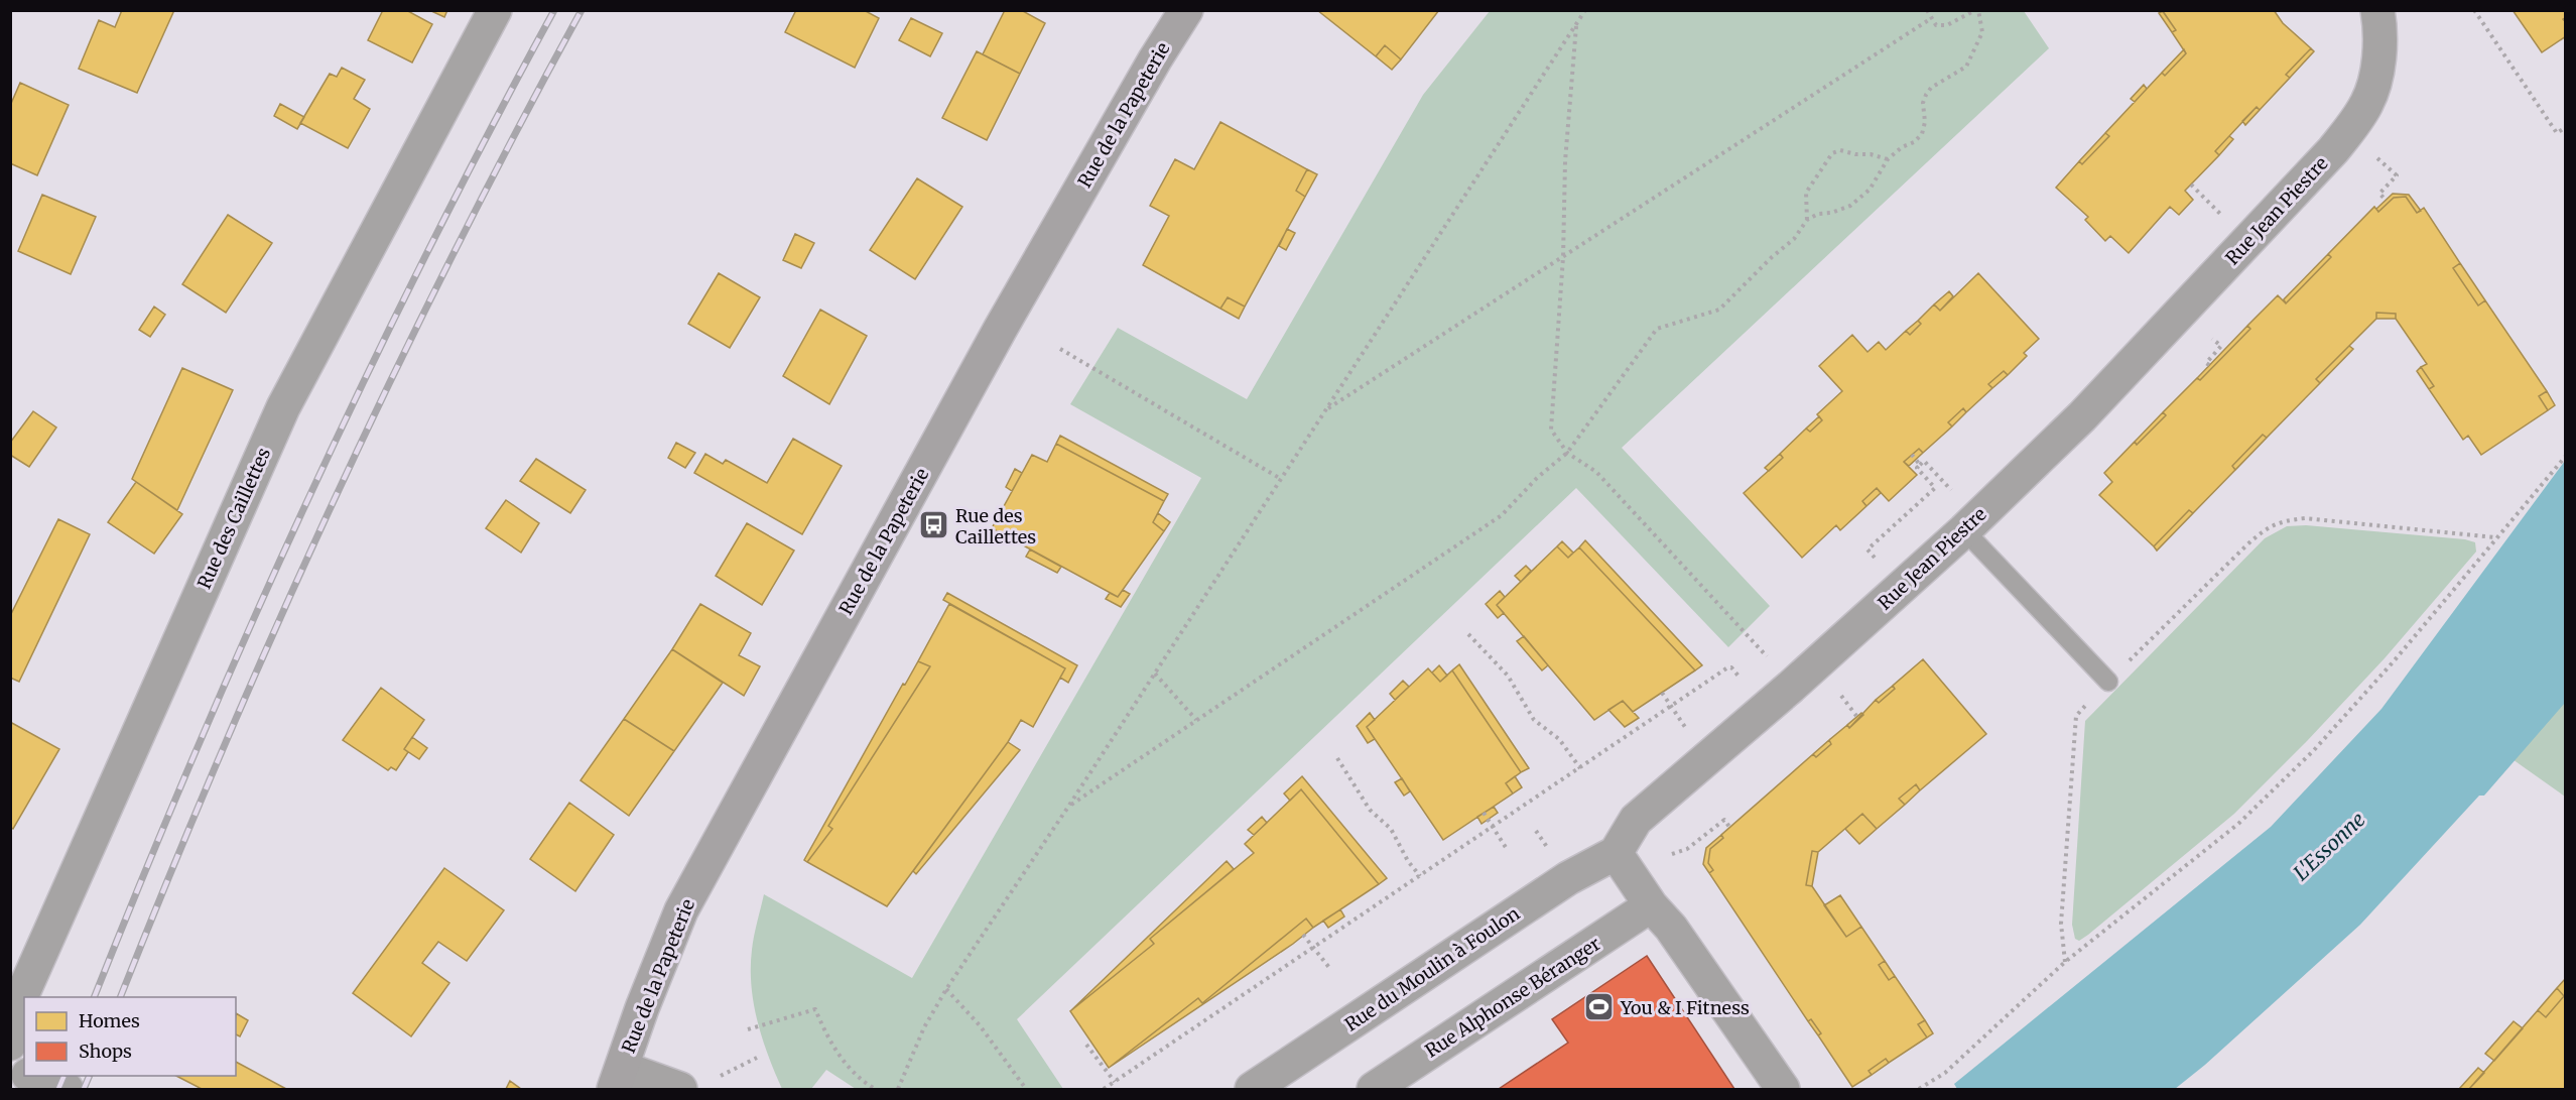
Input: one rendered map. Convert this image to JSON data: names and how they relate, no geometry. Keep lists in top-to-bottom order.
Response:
{
  "streets": {
    "street": [
      "Rue de la Papeterie",
      "Rue Jean Piestre",
      "Rue des Caillettes",
      "Rue du Moulin à Foulon",
      "Rue Alphonse Béranger"
    ]
  },
  "crossings": [
    ["Rue Jean Piestre", "Rue du Moulin à Foulon"]
  ],
  "water": ["L'Essonne"],
  "places": {
    "bus stop": ["Rue des Caillettes"],
    "sports": ["You & I Fitness"]
  },
  "legend": ["Homes", "Shops"]
}
